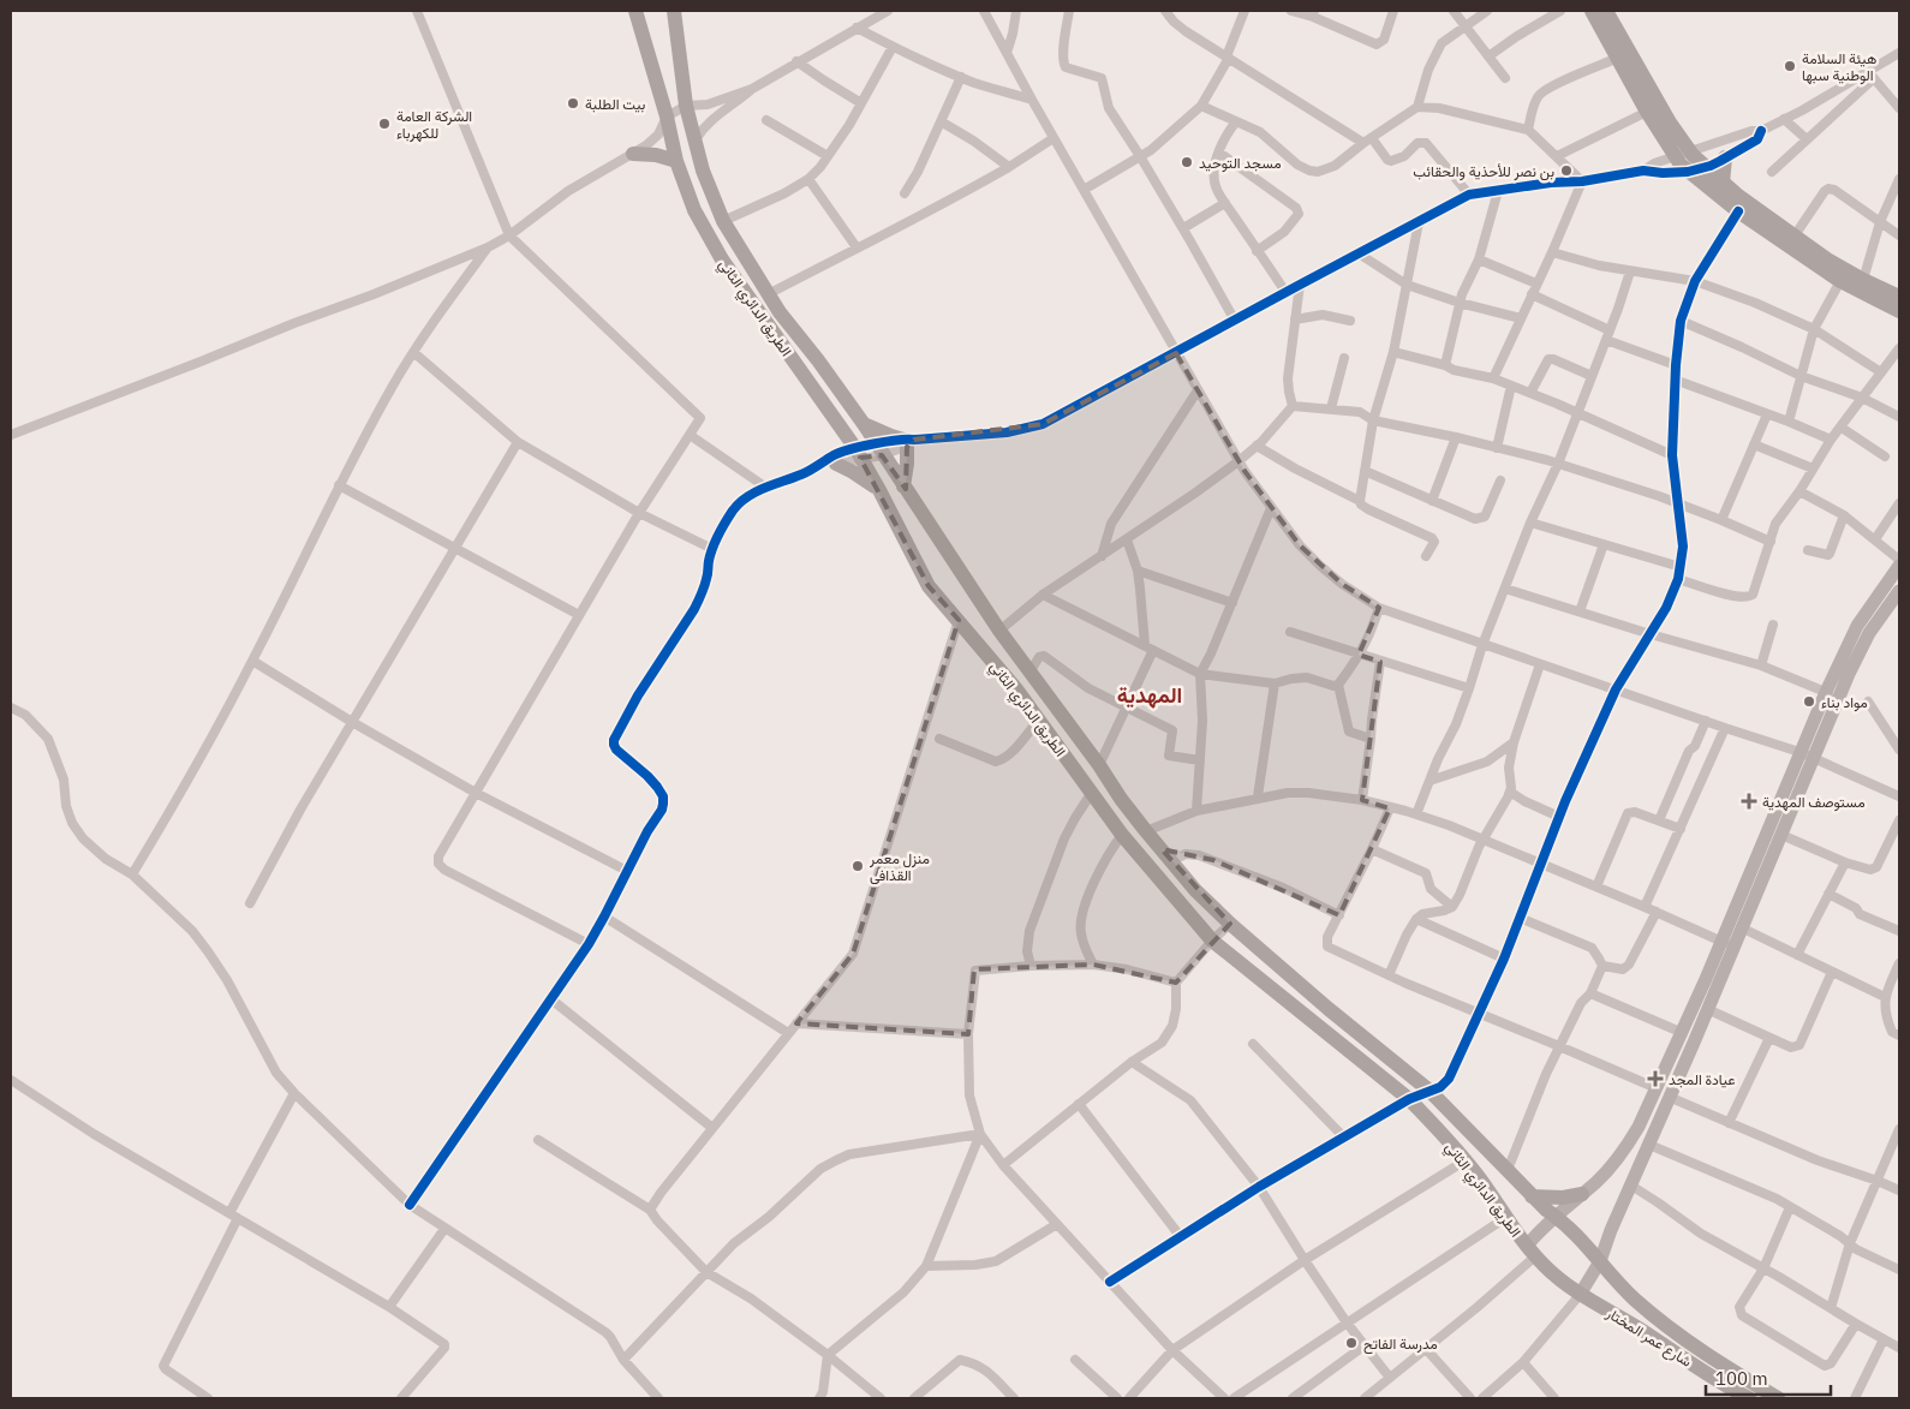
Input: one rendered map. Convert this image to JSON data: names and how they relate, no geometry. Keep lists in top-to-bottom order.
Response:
{
  "streets": {
    "main road": ["الطريق الدائري الثاني", "شارع عمر المختار"]
  },
  "crossings": [
    ["الطريق الدائري الثاني", "شارع عمر المختار"]
  ],
  "districts": ["المهدية"],
  "places": {
    "other": [
      "هيئة السلامة الوطنية سبها",
      "بيت الطلبة",
      "الشركة العامة للكهرباء",
      "مسجد التوحيد",
      "بن نصر للأحذية والحقائب",
      "مواد بناء",
      "منزل معمر القذافى",
      "مدرسة الفاتح"
    ],
    "health": ["مستوصف المهدية", "عيادة المجد"]
  },
  "scale_bar": "100 m"
}
